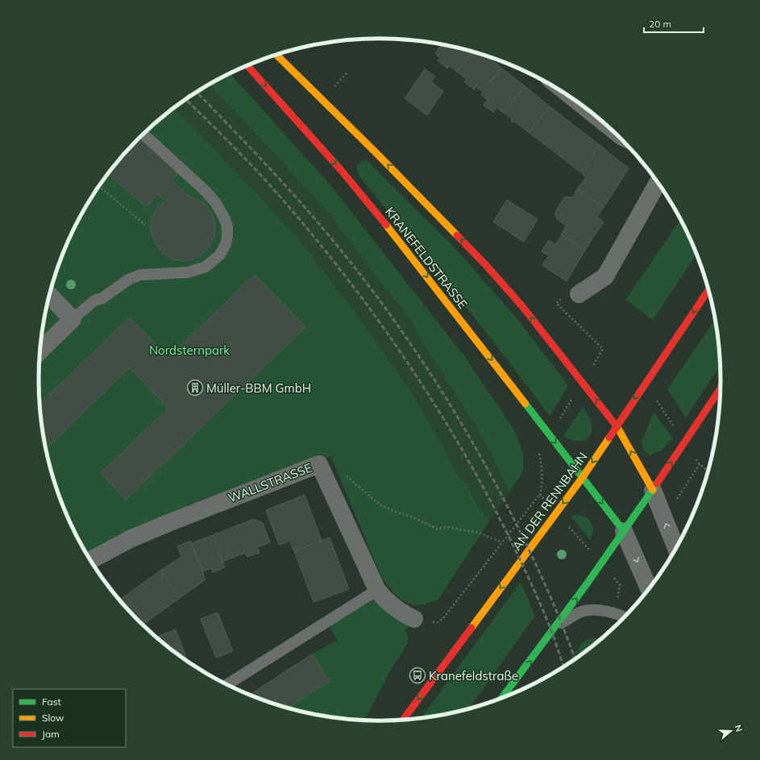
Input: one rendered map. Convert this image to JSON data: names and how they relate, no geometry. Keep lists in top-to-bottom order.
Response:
{
  "streets": {
    "street": ["KRANEFELDSTRASSE", "WALLSTRASSE", "AN DER RENNBAHN"]
  },
  "crossings": [
    ["KRANEFELDSTRASSE", "AN DER RENNBAHN"]
  ],
  "one_way": ["AN DER RENNBAHN"],
  "parks": ["Nordsternpark"],
  "places": {
    "building": ["Müller-BBM GmbH"],
    "bus stop": ["Kranefeldstraße"]
  },
  "legend": ["Fast", "Slow", "Jam"],
  "scale_bar": "20 m",
  "north": "right"
}
